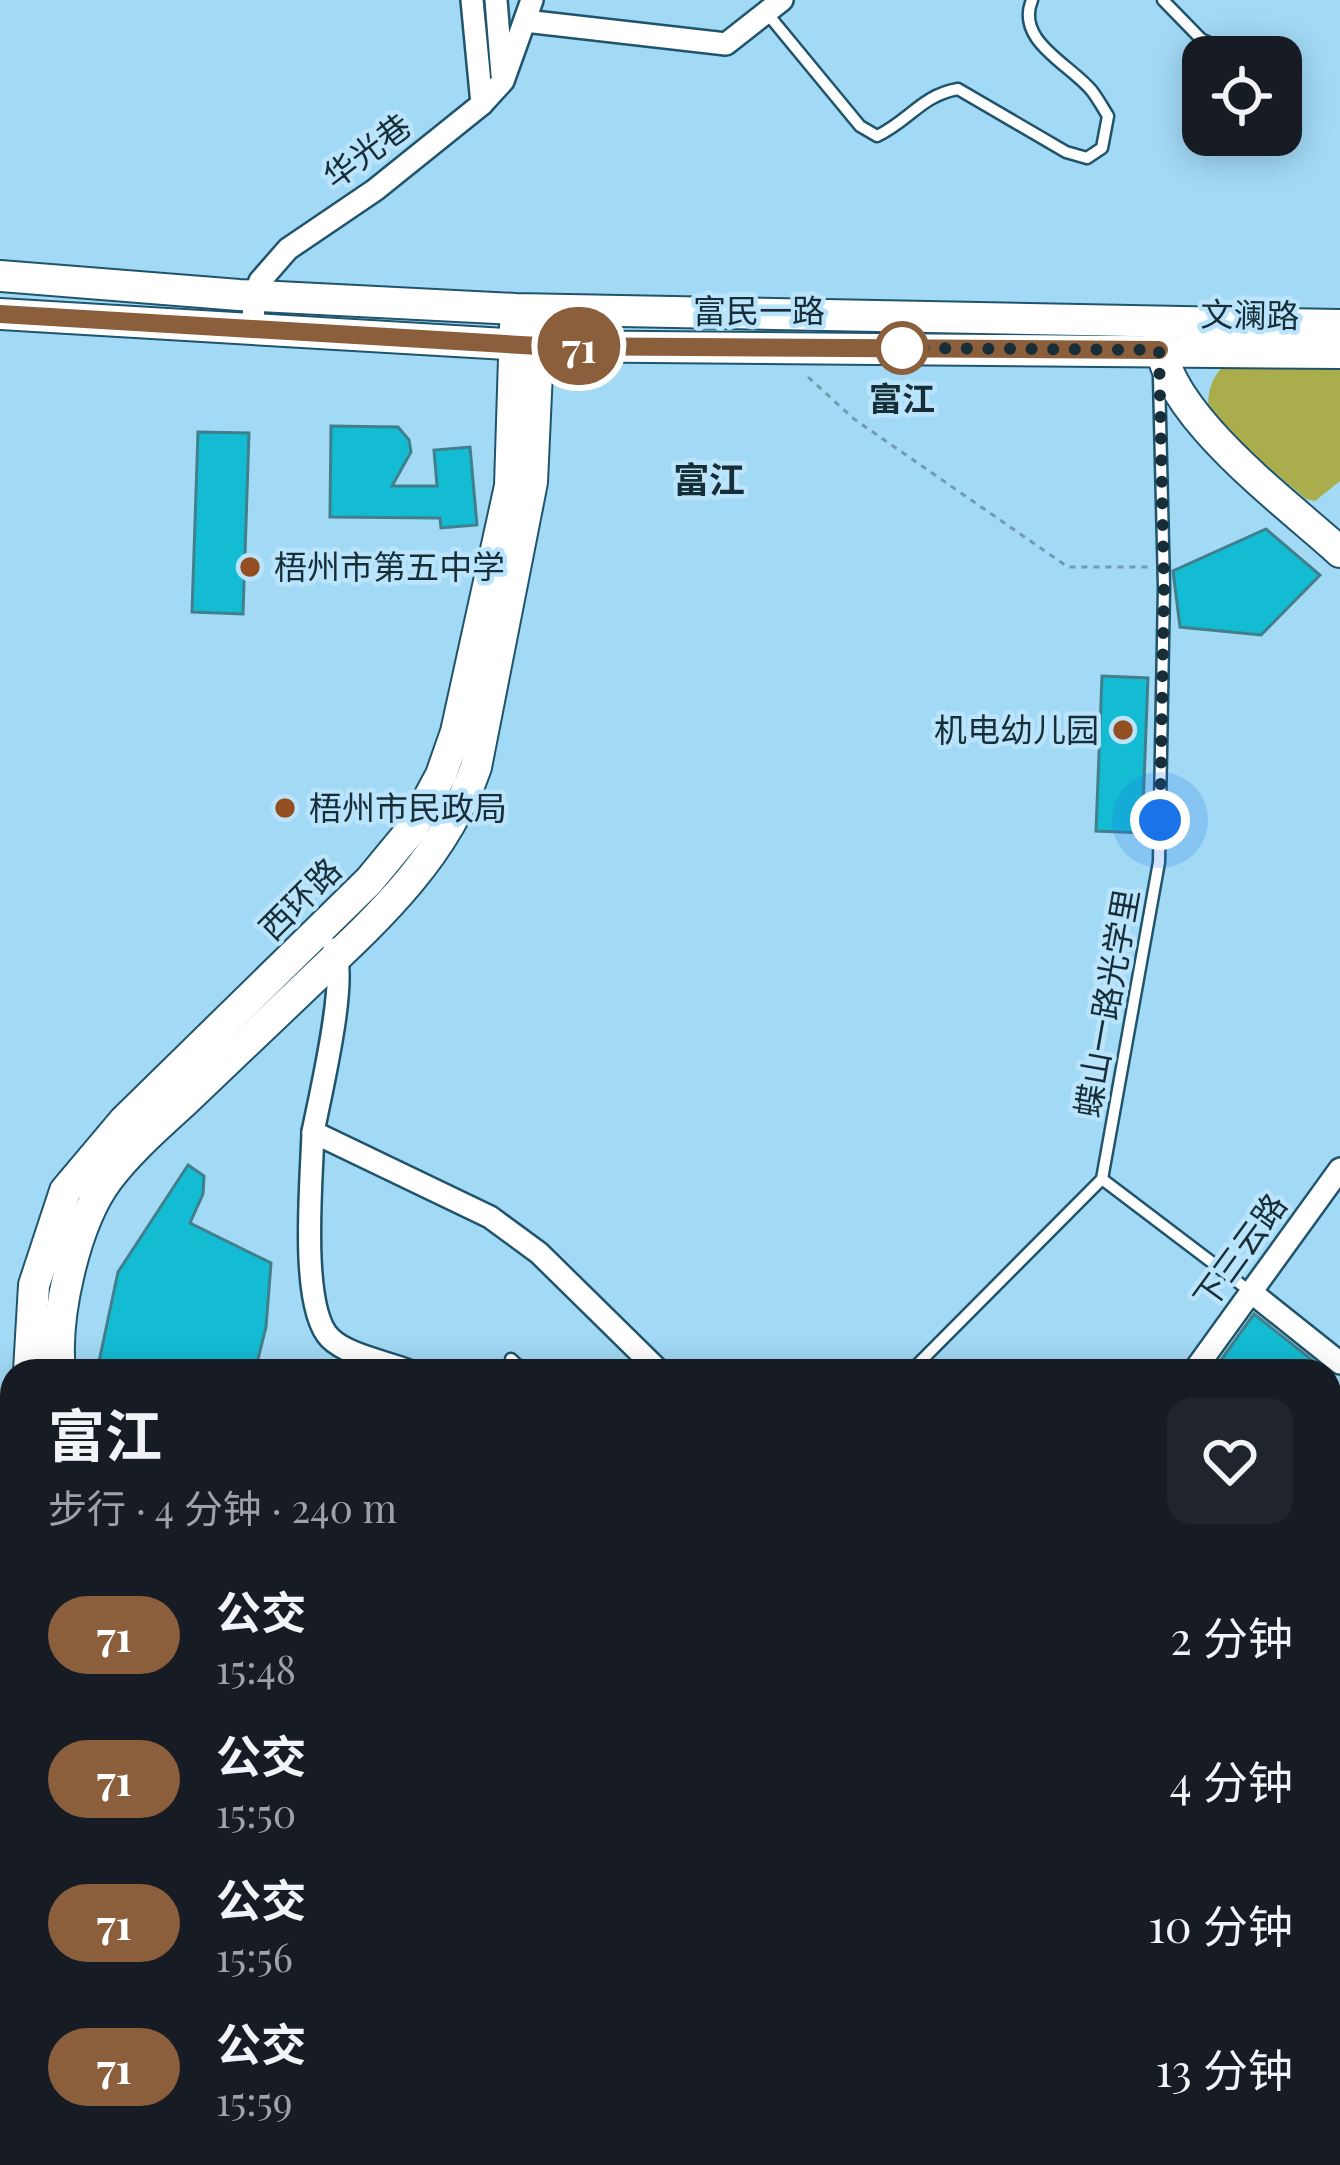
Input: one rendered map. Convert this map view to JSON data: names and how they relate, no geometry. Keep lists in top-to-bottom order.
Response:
{
  "streets": {
    "main road": ["富民一路", "文澜路", "西环路"],
    "street": ["华光巷", "下三云路"],
    "lane": ["蝶山一路光学里"]
  },
  "crossings": [
    ["富民一路", "文澜路"],
    ["富民一路", "西环路"],
    ["富民一路", "蝶山一路光学里"],
    ["文澜路", "蝶山一路光学里"]
  ],
  "districts": ["富江"],
  "places": [
    "富江",
    "梧州市第五中学",
    "机电幼儿园",
    "梧州市民政局"
  ],
  "lines": ["bus line 71"],
  "page": {
    "on_map": "71",
    "heading": ["富江", "步行 · 4 分钟 · 240 m"],
    "list": [
      {
        "mark": "71",
        "name": "公交",
        "note": "15:48",
        "value": "2 分钟"
      },
      {
        "mark": "71",
        "name": "公交",
        "note": "15:50",
        "value": "4 分钟"
      },
      {
        "mark": "71",
        "name": "公交",
        "note": "15:56",
        "value": "10 分钟"
      },
      {
        "mark": "71",
        "name": "公交",
        "note": "15:59",
        "value": "13 分钟"
      }
    ]
  }
}
